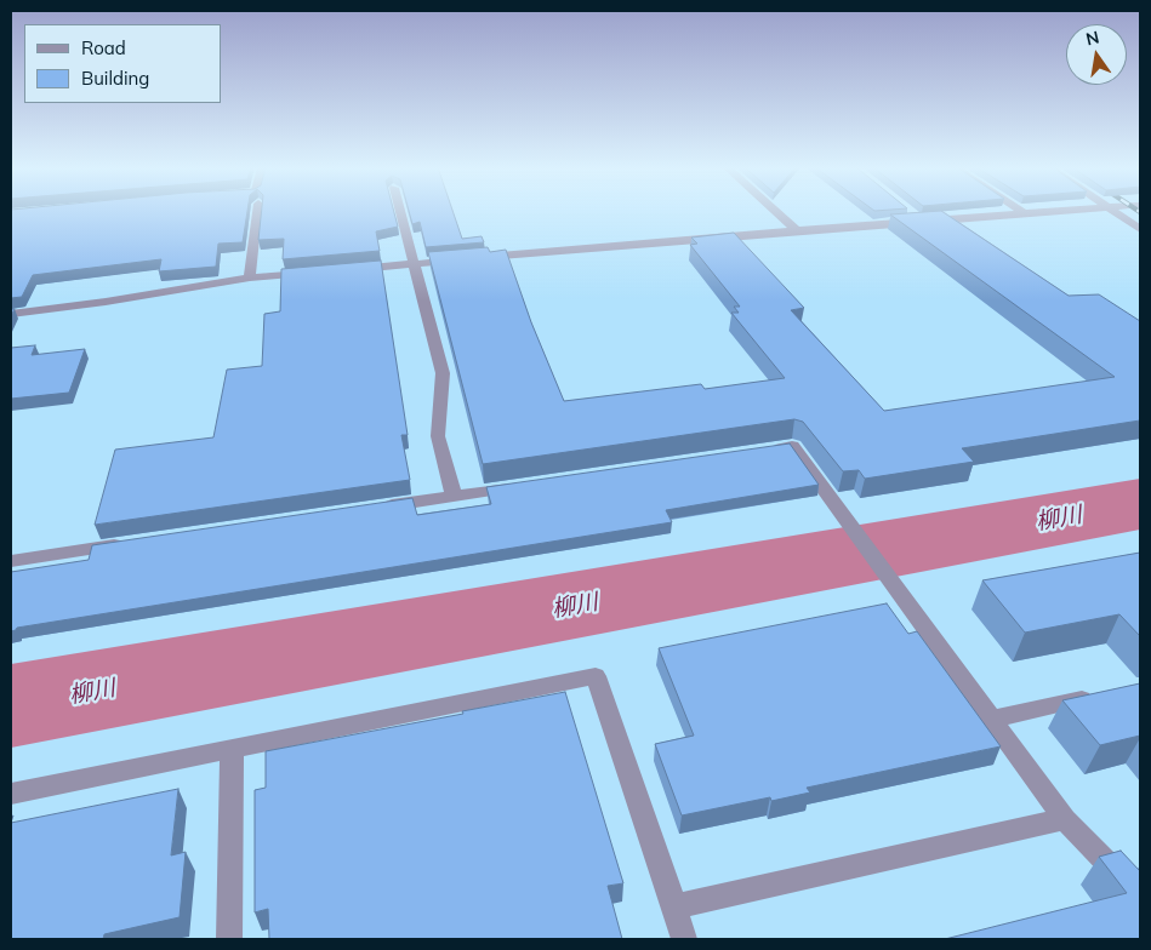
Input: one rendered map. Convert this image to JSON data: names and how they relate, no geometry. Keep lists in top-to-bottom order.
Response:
{
  "water": ["柳川"],
  "legend": ["Road", "Building"],
  "north": "top"
}
